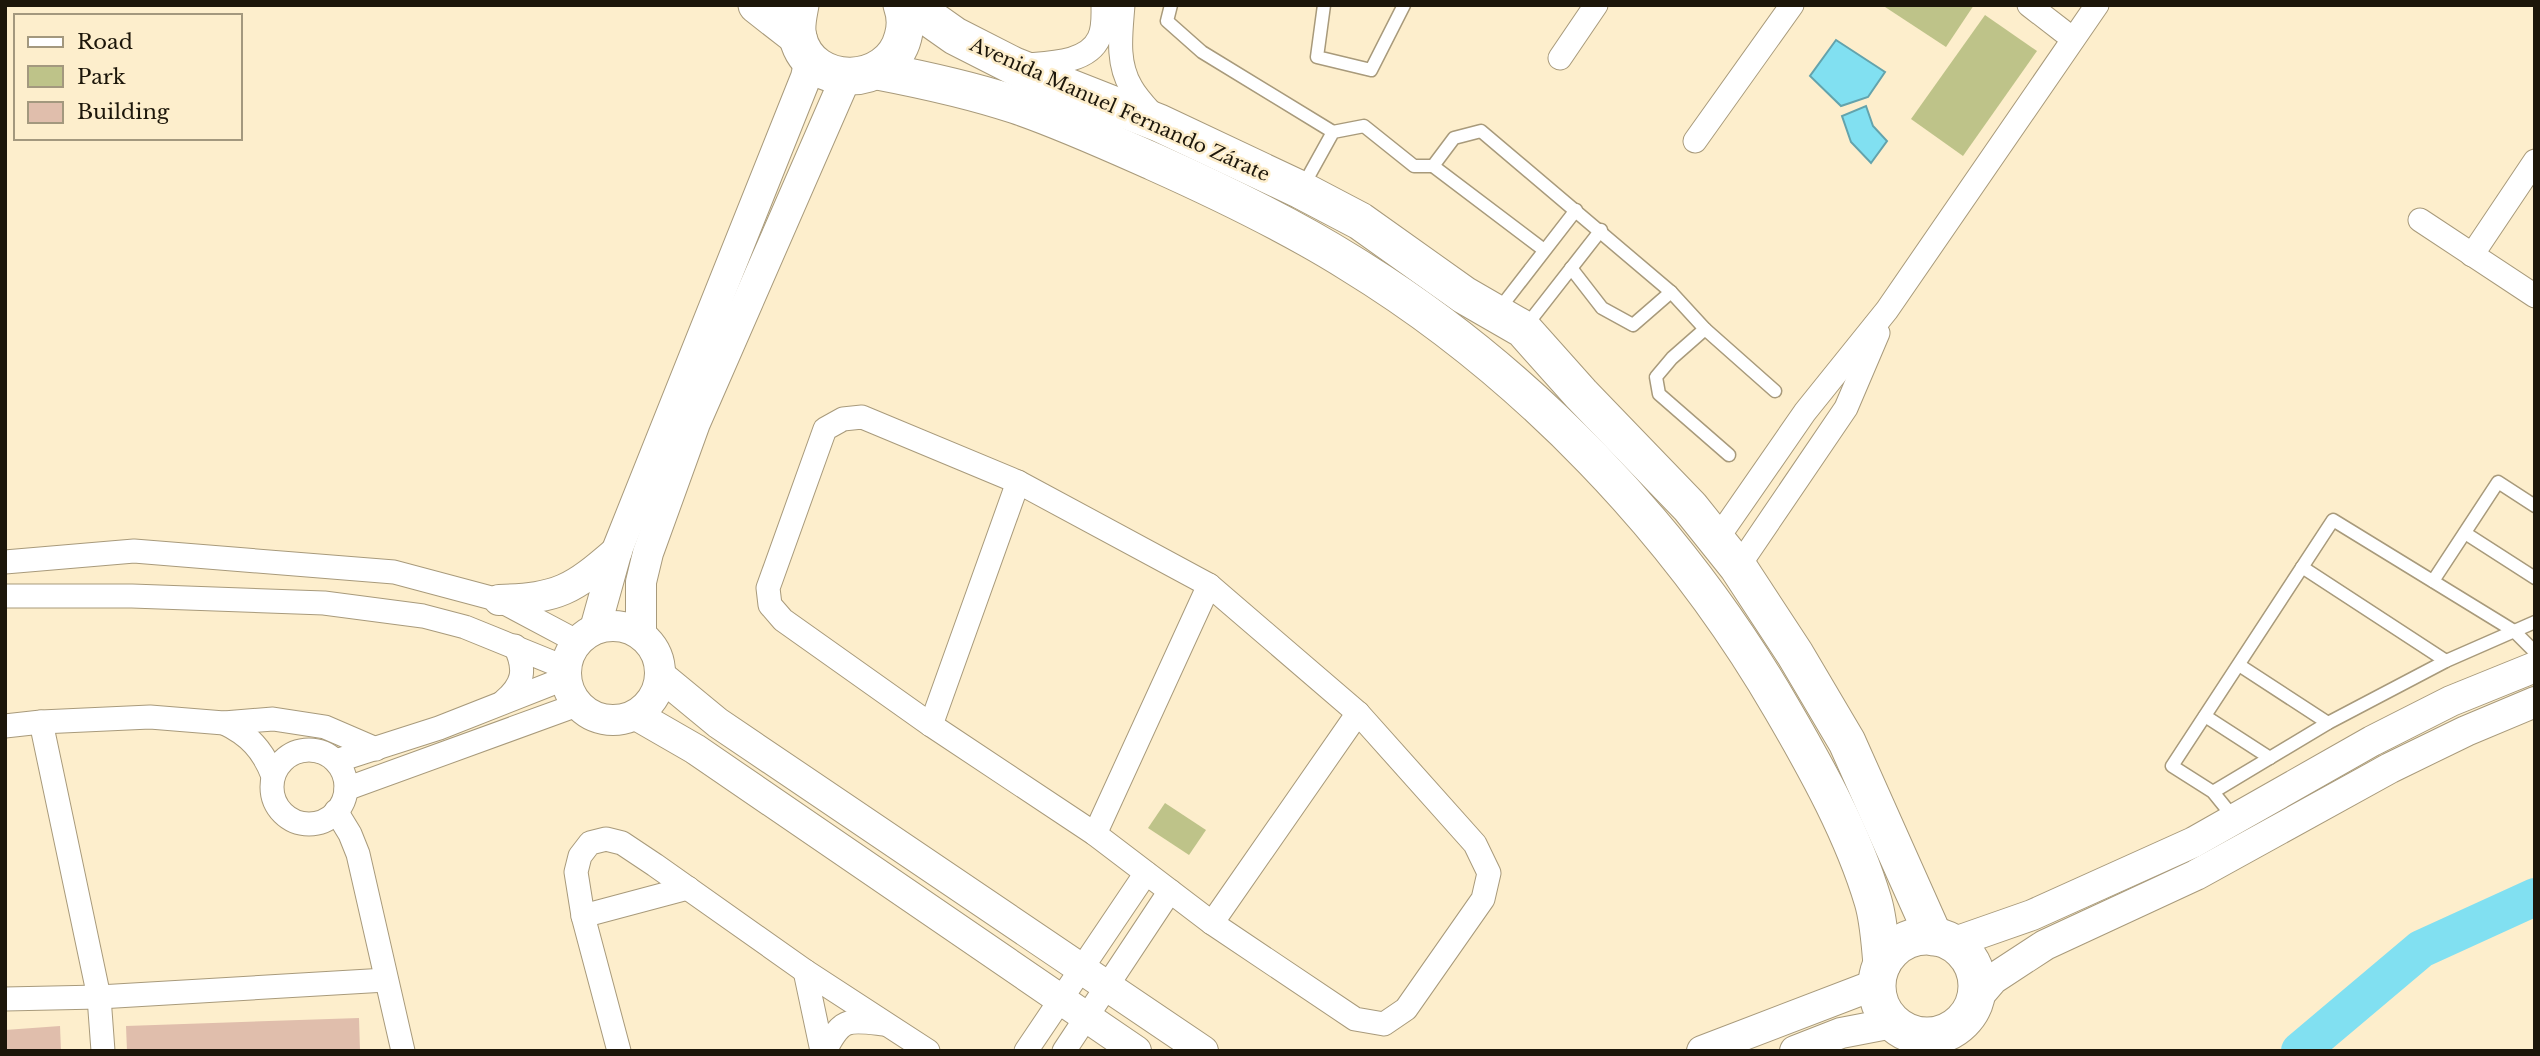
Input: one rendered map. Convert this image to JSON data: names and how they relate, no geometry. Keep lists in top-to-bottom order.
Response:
{
  "streets": {
    "main road": ["Avenida Manuel Fernando Zárate"]
  },
  "legend": ["Road", "Park", "Building"]
}
